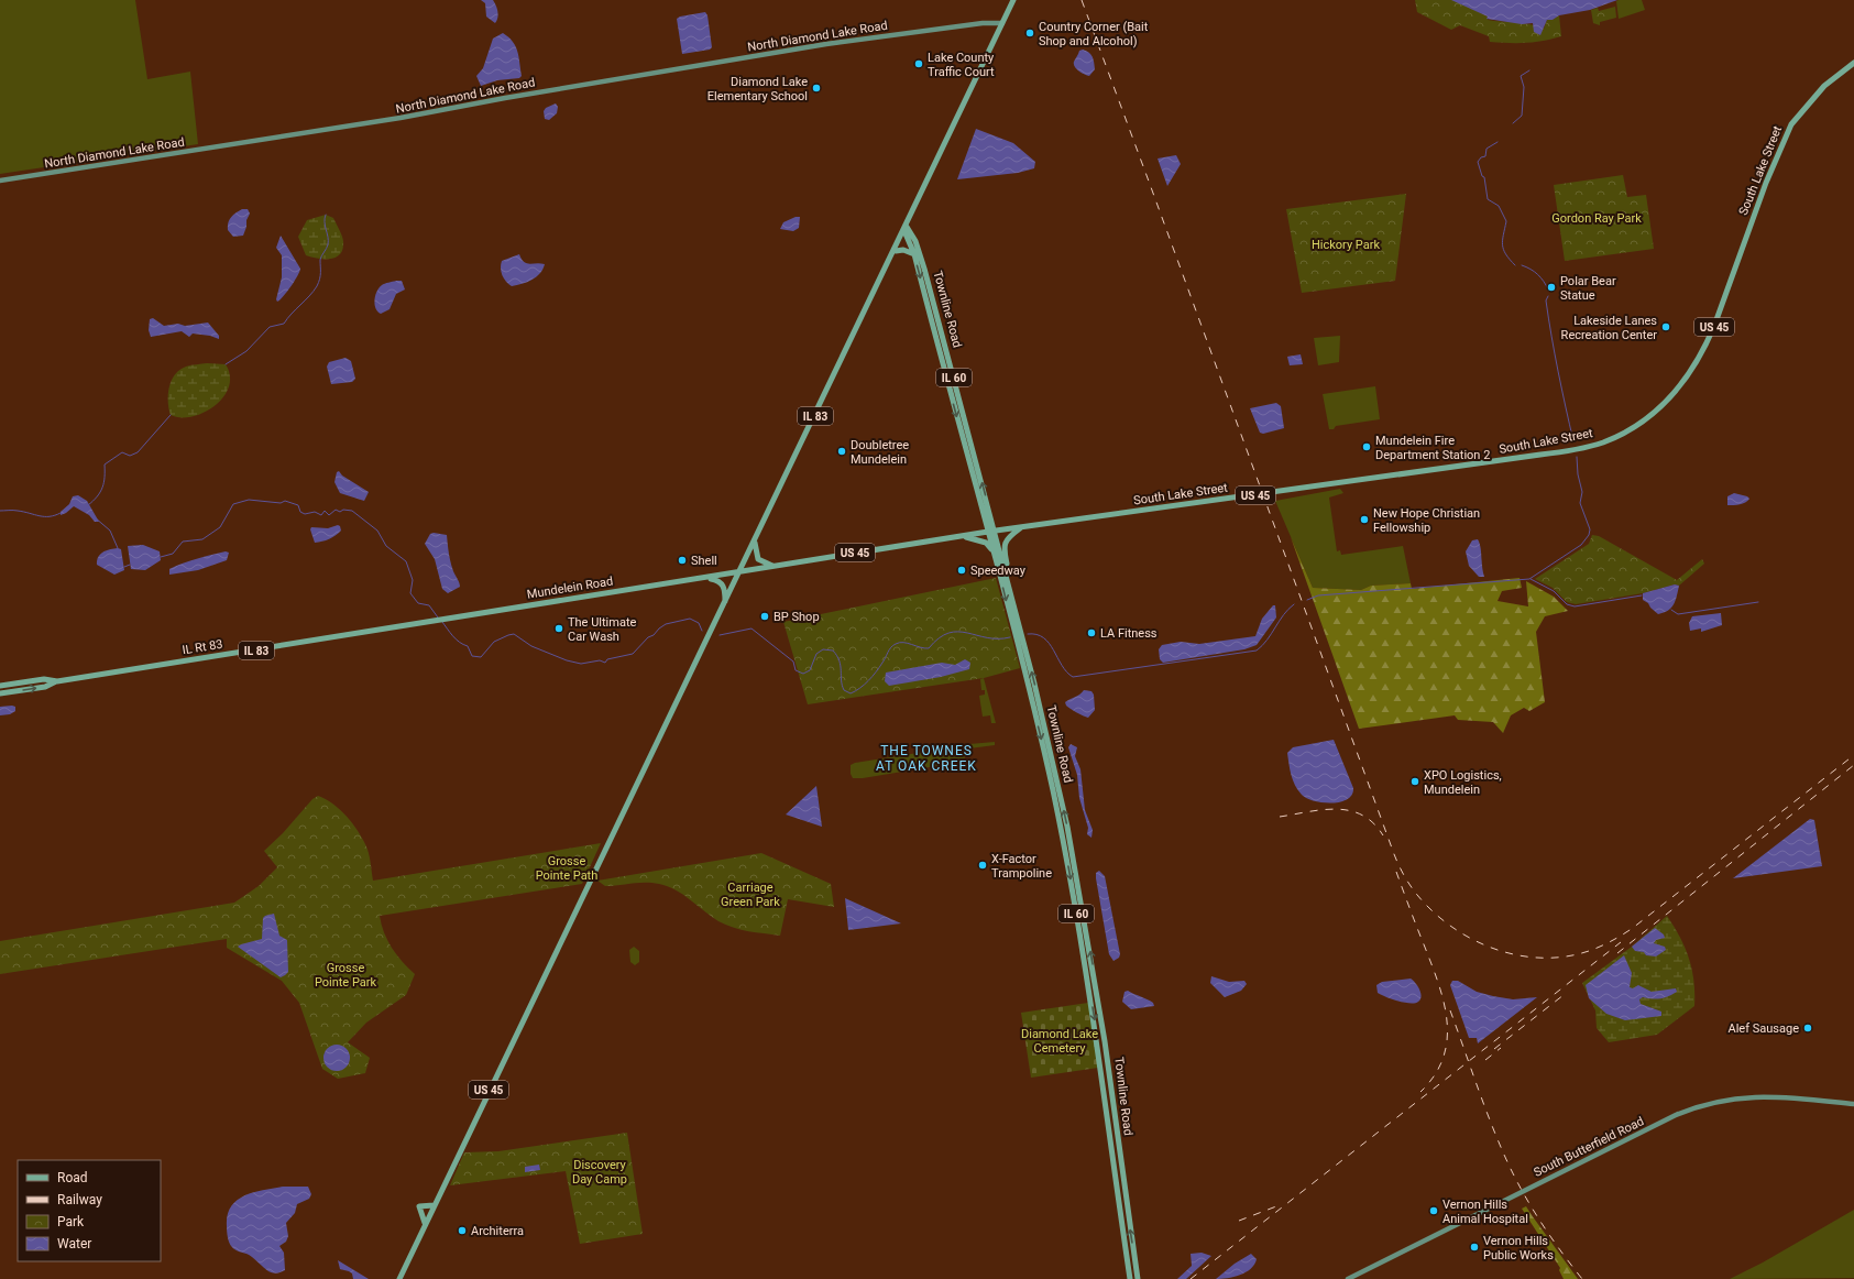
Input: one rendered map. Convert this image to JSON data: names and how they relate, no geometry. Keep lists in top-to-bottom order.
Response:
{
  "streets": {
    "main road": [
      "South Lake Street",
      "Townline Road",
      "US 45",
      "IL 60",
      "IL 83",
      "Mundelein Road",
      "IL Rt 83"
    ],
    "street": ["North Diamond Lake Road", "South Butterfield Road"]
  },
  "crossings": [
    ["South Lake Street", "Townline Road"],
    ["South Lake Street", "US 45"],
    ["South Lake Street", "IL 83"],
    ["South Lake Street", "Mundelein Road"],
    ["Townline Road", "IL 83"],
    ["US 45", "IL 83"],
    ["US 45", "Mundelein Road"],
    ["IL 83", "Mundelein Road"],
    ["IL 83", "IL Rt 83"],
    ["Mundelein Road", "IL Rt 83"]
  ],
  "districts": ["THE TOWNES AT OAK CREEK"],
  "parks": [
    "Gordon Ray Park",
    "Hickory Park",
    "Grosse Pointe Path",
    "Carriage Green Park",
    "Grosse Pointe Park",
    "Diamond Lake Cemetery",
    "Discovery Day Camp"
  ],
  "places": [
    "Country Corner (Bait Shop and Alcohol)",
    "Lake County Traffic Court",
    "Diamond Lake Elementary School",
    "Polar Bear Statue",
    "Lakeside Lanes Recreation Center",
    "Mundelein Fire Department Station 2",
    "Doubletree Mundelein",
    "New Hope Christian Fellowship",
    "Shell",
    "Speedway",
    "BP Shop",
    "The Ultimate Car Wash",
    "LA Fitness",
    "XPO Logistics, Mundelein",
    "X-Factor Trampoline",
    "Alef Sausage",
    "Vernon Hills Animal Hospital",
    "Architerra",
    "Vernon Hills Public Works"
  ],
  "legend": [
    "Road",
    "Railway",
    "Park",
    "Water"
  ]
}
